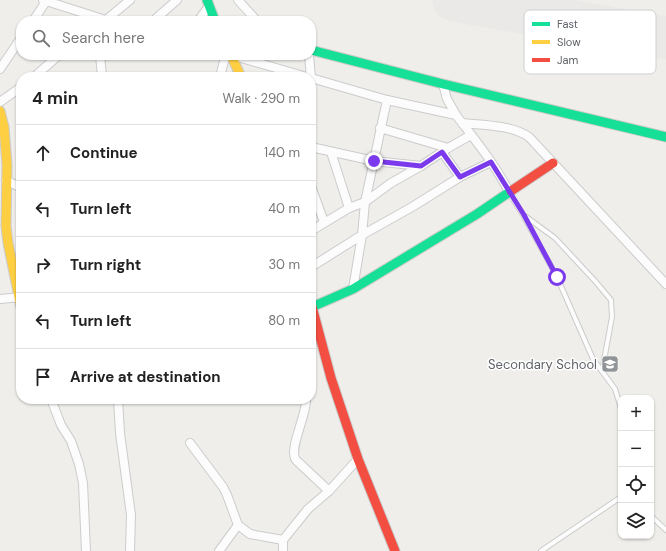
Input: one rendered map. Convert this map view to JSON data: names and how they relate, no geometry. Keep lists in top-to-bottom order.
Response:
{
  "places": {
    "school or university": ["Secondary School"]
  },
  "legend": ["Fast", "Slow", "Jam"],
  "page": {
    "search": "Search here",
    "heading": ["4 min", "Walk · 290 m"],
    "list": [
      ["Continue", "140 m"],
      ["Turn left", "40 m"],
      ["Turn right", "30 m"],
      ["Turn left", "80 m"],
      "Arrive at destination"
    ],
    "map_buttons": ["+", "−"]
  }
}
